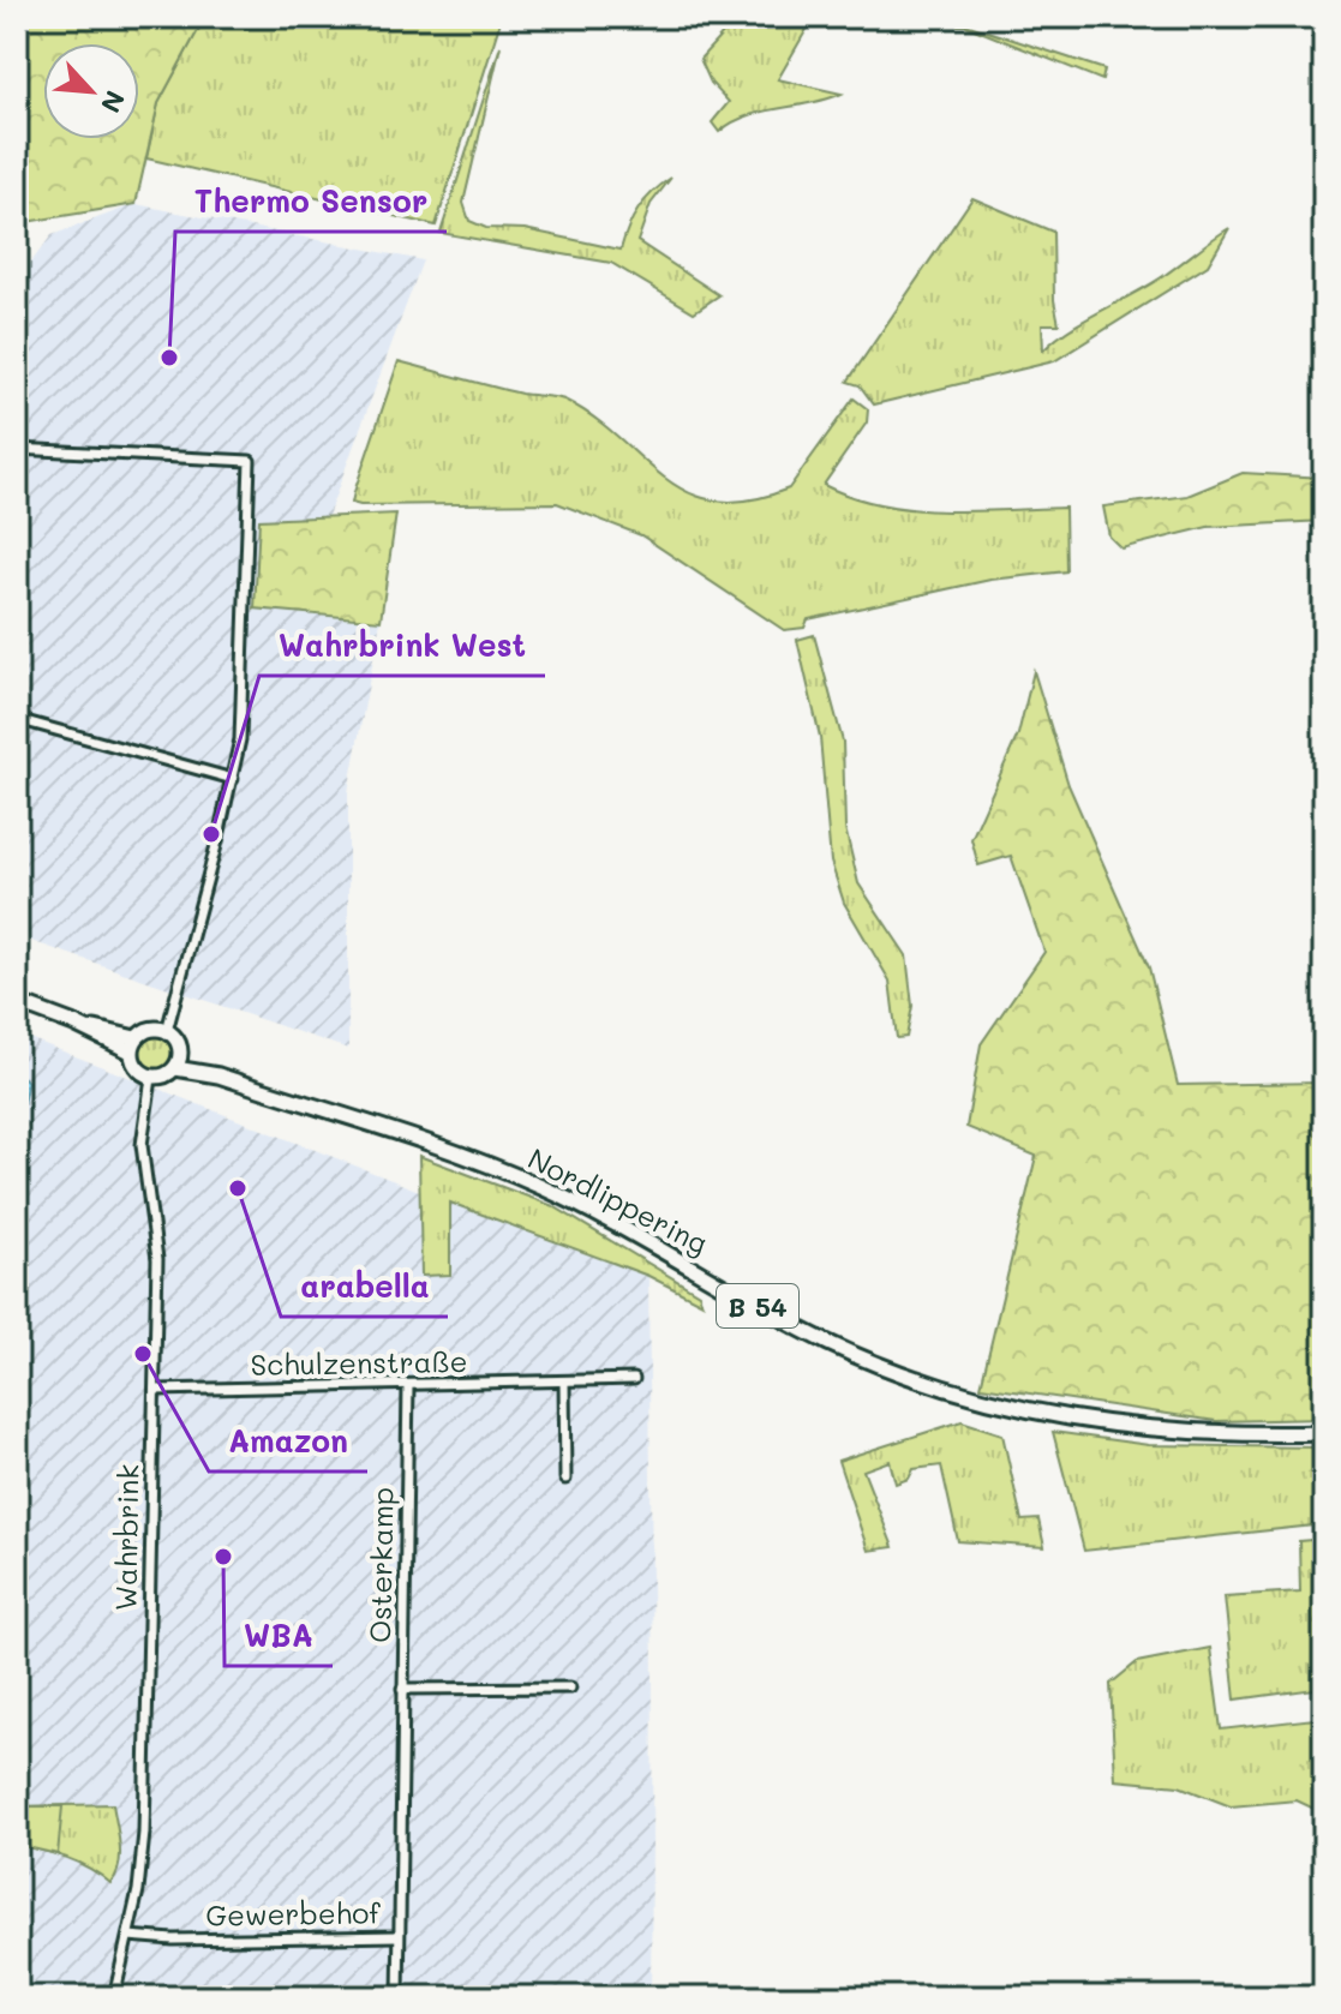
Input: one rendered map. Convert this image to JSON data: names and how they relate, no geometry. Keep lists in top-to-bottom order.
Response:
{
  "streets": {
    "main road": ["Nordlippering", "B 54"],
    "street": [
      "Schulzenstraße",
      "Wahrbrink",
      "Osterkamp",
      "Gewerbehof"
    ]
  },
  "crossings": [
    ["Nordlippering", "Wahrbrink"],
    ["Schulzenstraße", "Wahrbrink"],
    ["Schulzenstraße", "Osterkamp"],
    ["Wahrbrink", "Gewerbehof"],
    ["Osterkamp", "Gewerbehof"]
  ],
  "places": [
    "Thermo Sensor",
    "Wahrbrink West",
    "arabella",
    "Amazon",
    "WBA"
  ],
  "north": "bottom right"
}
